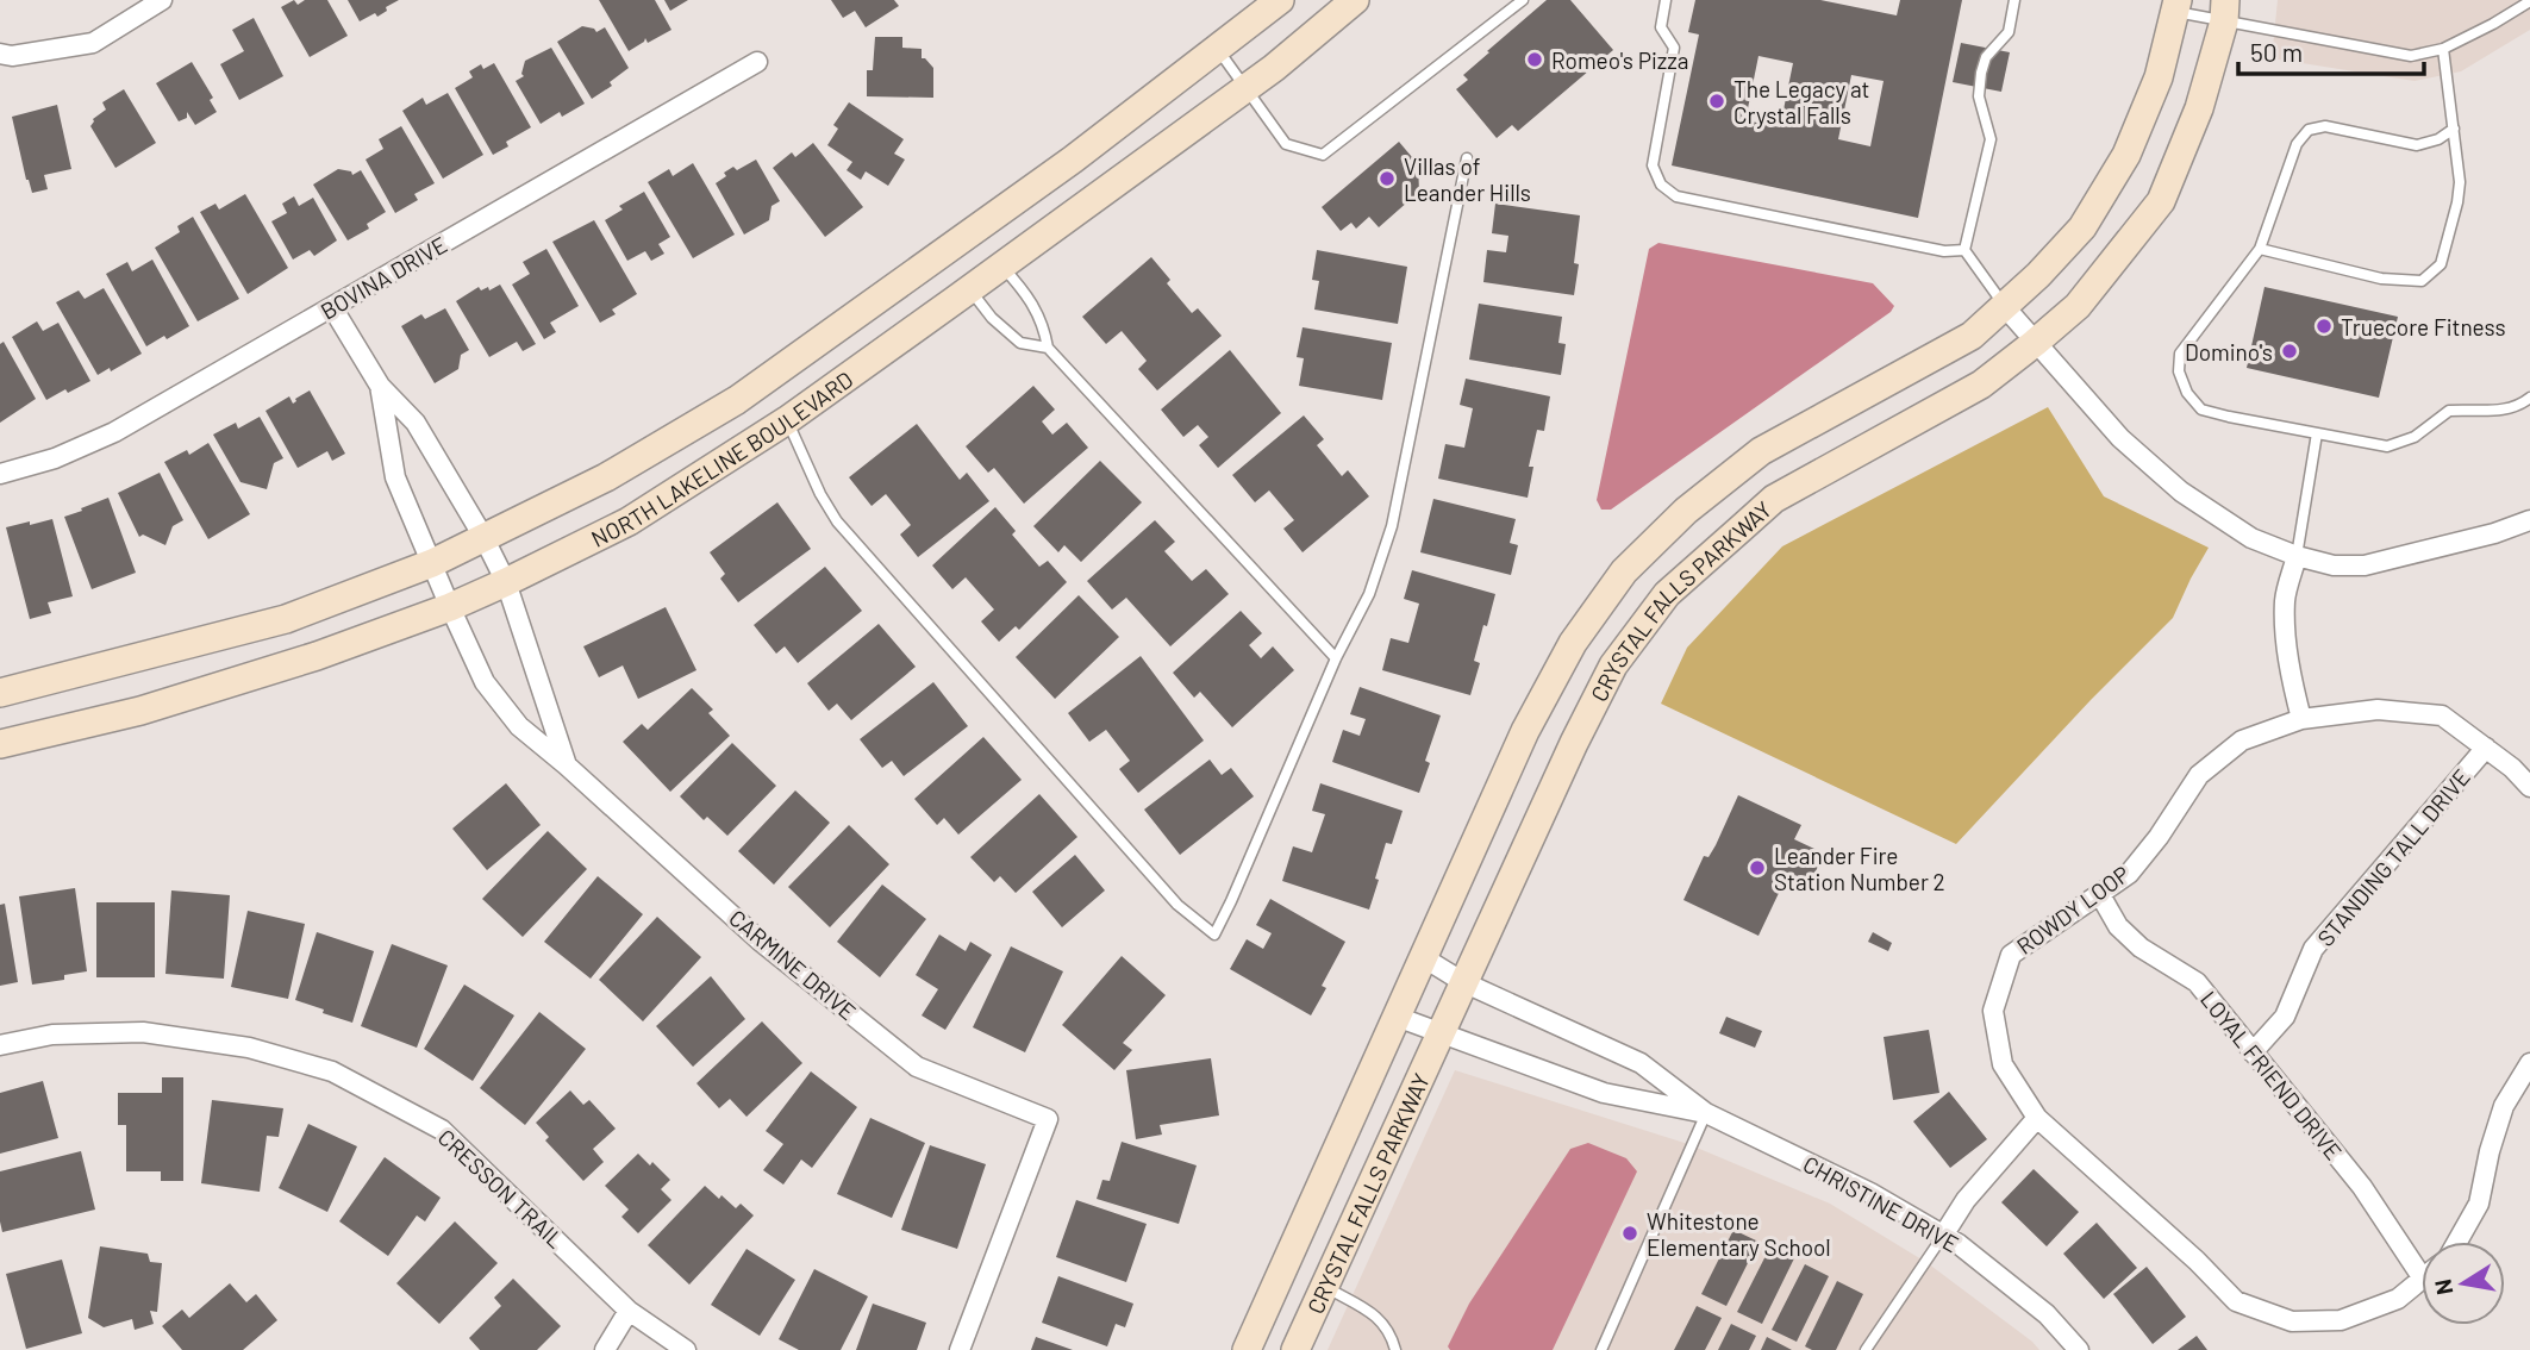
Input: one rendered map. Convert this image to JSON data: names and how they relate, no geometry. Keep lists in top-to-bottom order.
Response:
{
  "streets": {
    "street": [
      "BOVINA DRIVE",
      "NORTH LAKELINE BOULEVARD",
      "CRYSTAL FALLS PARKWAY",
      "STANDING TALL DRIVE",
      "ROWDY LOOP",
      "CARMINE DRIVE",
      "LOYAL FRIEND DRIVE",
      "CRESSON TRAIL",
      "CHRISTINE DRIVE"
    ]
  },
  "crossings": [
    ["BOVINA DRIVE", "CARMINE DRIVE"],
    ["NORTH LAKELINE BOULEVARD", "CARMINE DRIVE"],
    ["CRYSTAL FALLS PARKWAY", "CHRISTINE DRIVE"],
    ["STANDING TALL DRIVE", "ROWDY LOOP"],
    ["STANDING TALL DRIVE", "LOYAL FRIEND DRIVE"],
    ["ROWDY LOOP", "LOYAL FRIEND DRIVE"]
  ],
  "places": [
    "Romeo's Pizza",
    "The Legacy at Crystal Falls",
    "Villas of Leander Hills",
    "Truecore Fitness",
    "Domino's",
    "Leander Fire Station Number 2",
    "Whitestone Elementary School"
  ],
  "scale_bar": "50 m",
  "north": "left"
}
